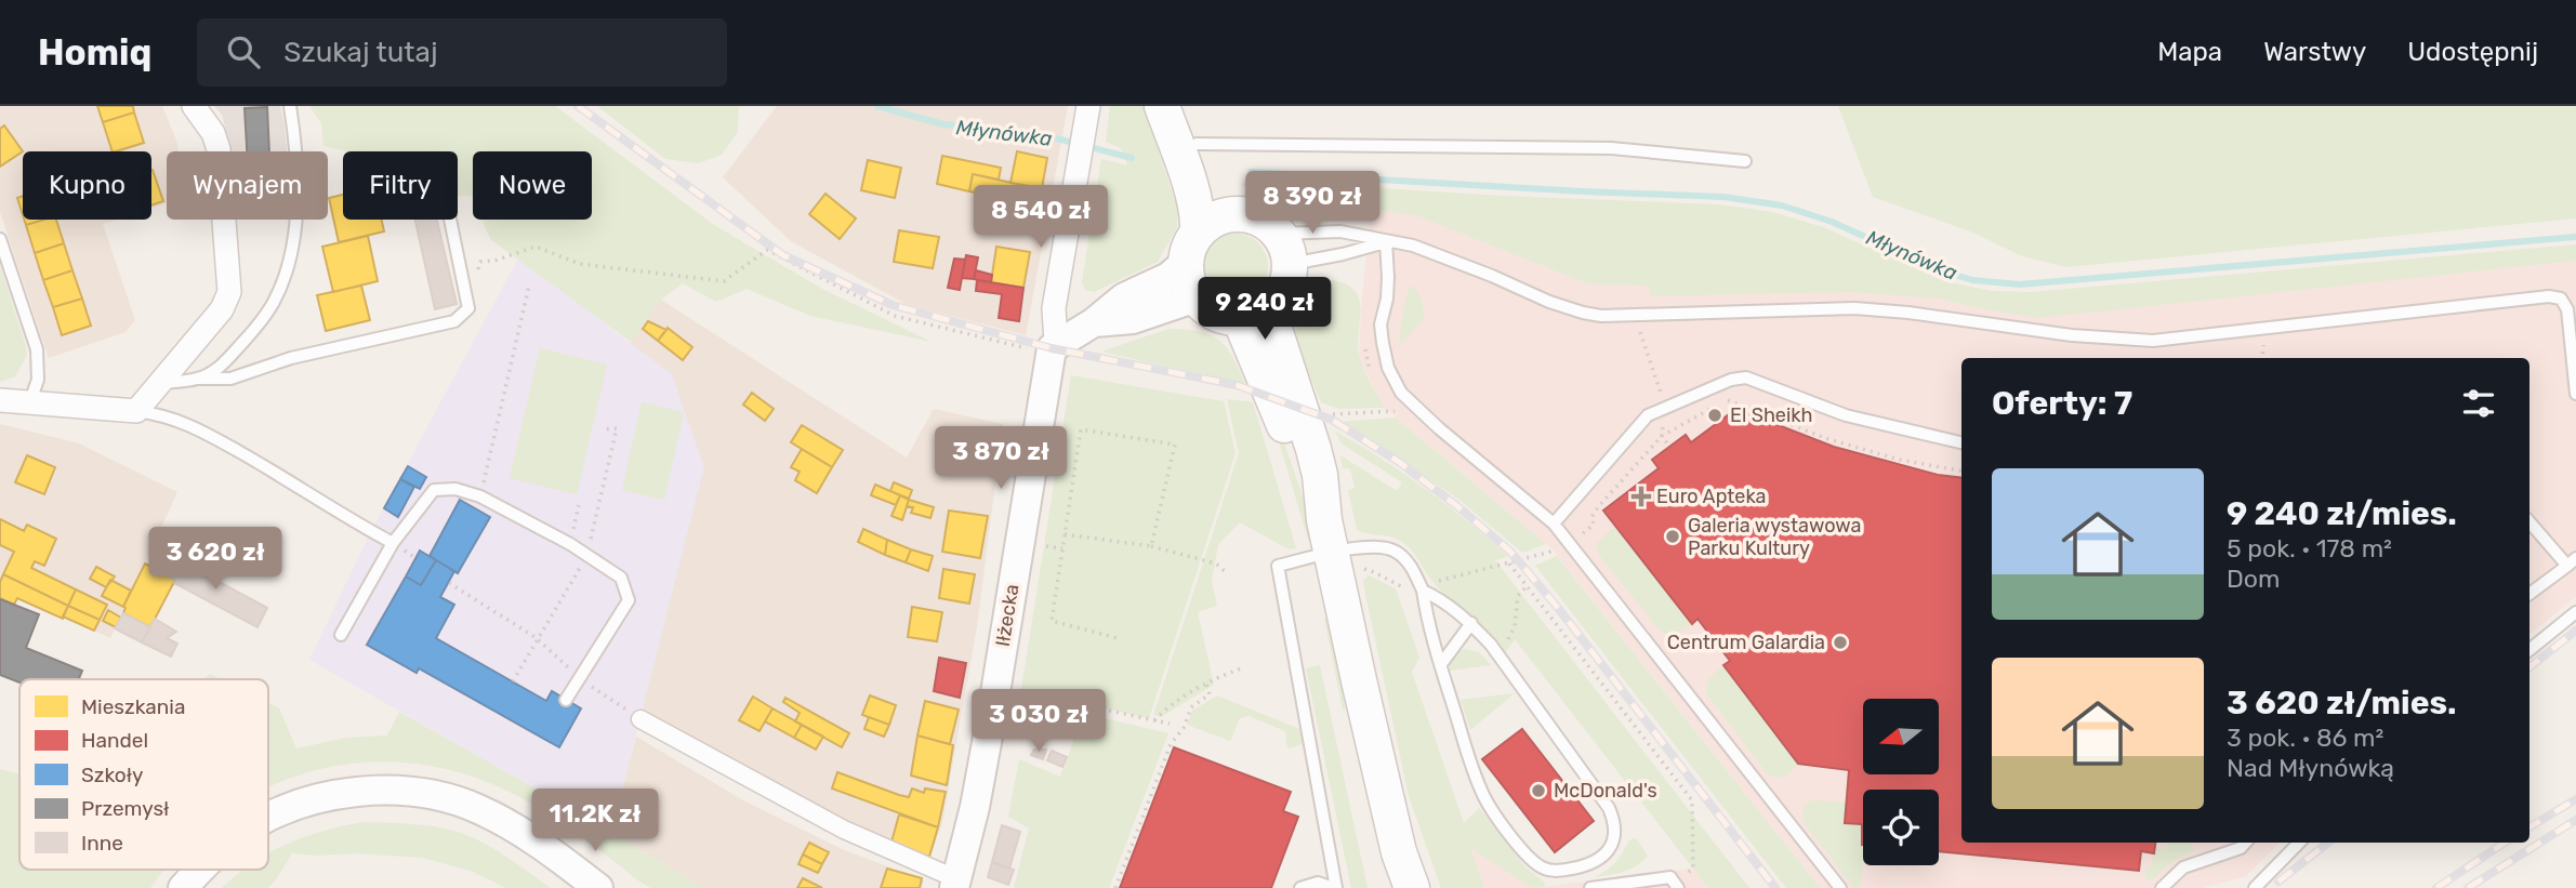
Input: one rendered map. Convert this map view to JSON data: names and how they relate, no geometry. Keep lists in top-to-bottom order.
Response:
{
  "streets": {
    "street": ["Iłżecka"]
  },
  "water": ["Młynówka"],
  "places": {
    "other": [
      "El Sheikh",
      "Galeria wystawowa Parku Kultury",
      "Centrum Galardia",
      "McDonald's"
    ],
    "health": ["Euro Apteka"]
  },
  "legend": [
    "Mieszkania",
    "Handel",
    "Szkoły",
    "Przemysł",
    "Inne"
  ],
  "north": "left",
  "page": {
    "header": "Homiq",
    "search": "Szukaj tutaj",
    "nav": ["Mapa", "Warstwy", "Udostępnij"],
    "chip": [
      "Kupno",
      "Wynajem",
      "Filtry",
      "Nowe"
    ],
    "price": [
      "8 390 zł",
      "8 540 zł",
      "9 240 zł",
      "3 870 zł",
      "3 620 zł",
      "3 030 zł",
      "11.2K zł"
    ],
    "heading": "Oferty: 7",
    "list": [
      {
        "name": "9 240 zł/mies.",
        "note": "5 pok. · 178 m² · Dom"
      },
      {
        "name": "3 620 zł/mies.",
        "note": "3 pok. · 86 m² · Nad Młynówką"
      }
    ]
  }
}
